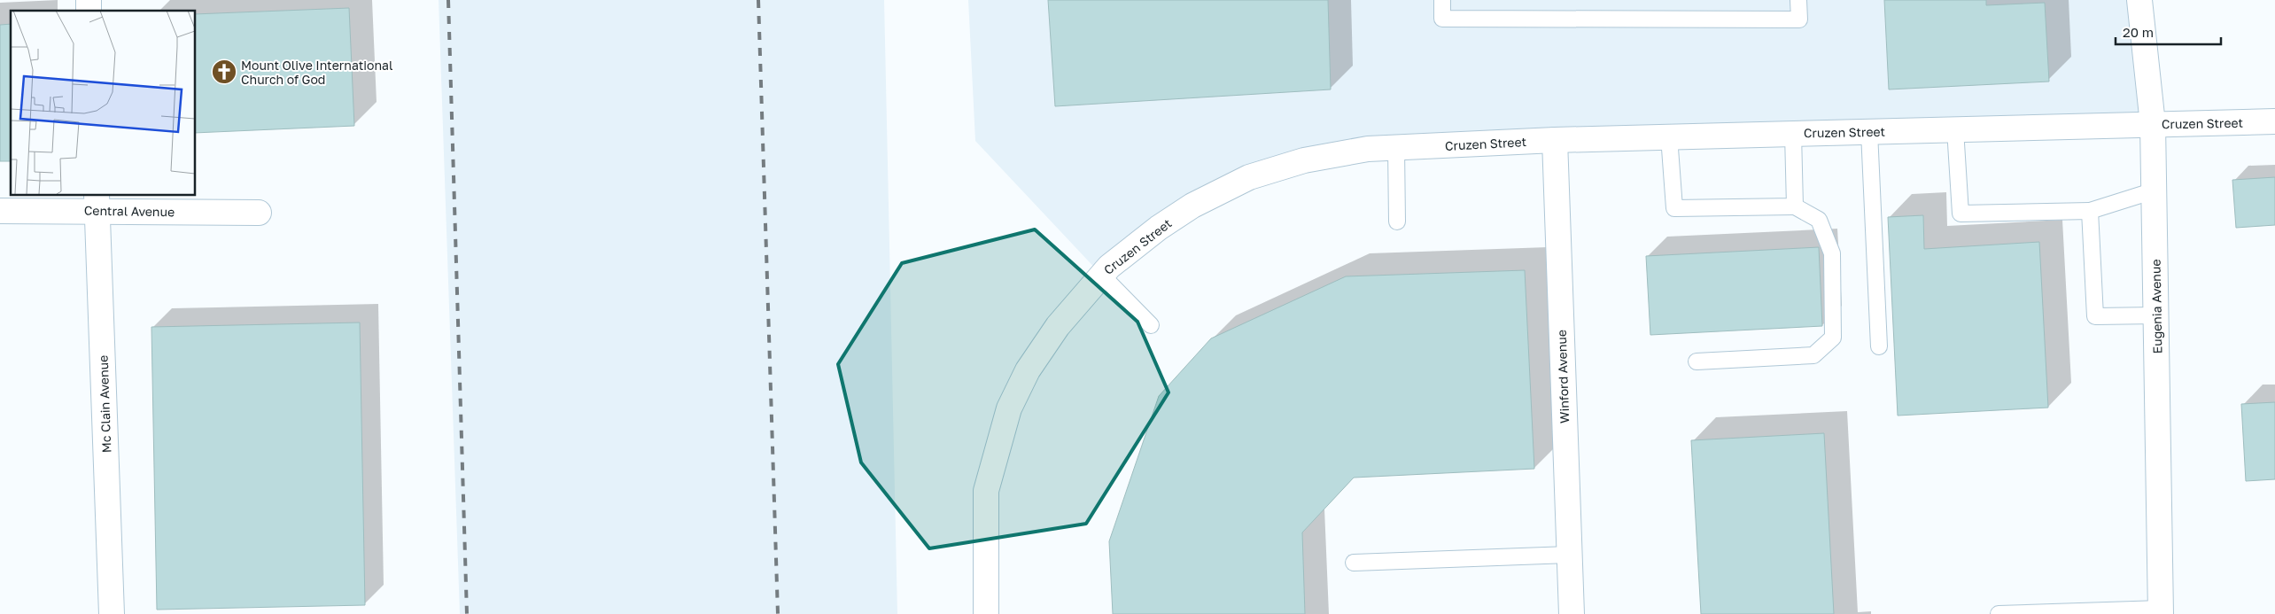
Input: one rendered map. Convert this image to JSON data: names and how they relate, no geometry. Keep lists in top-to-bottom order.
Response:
{
  "streets": {
    "street": [
      "Cruzen Street",
      "Central Avenue",
      "Eugenia Avenue",
      "Winford Avenue",
      "Mc Clain Avenue"
    ]
  },
  "crossings": [
    ["Cruzen Street", "Eugenia Avenue"],
    ["Cruzen Street", "Winford Avenue"],
    ["Central Avenue", "Mc Clain Avenue"]
  ],
  "places": {
    "church": ["Mount Olive International Church of God"]
  },
  "scale_bar": "20 m"
}
